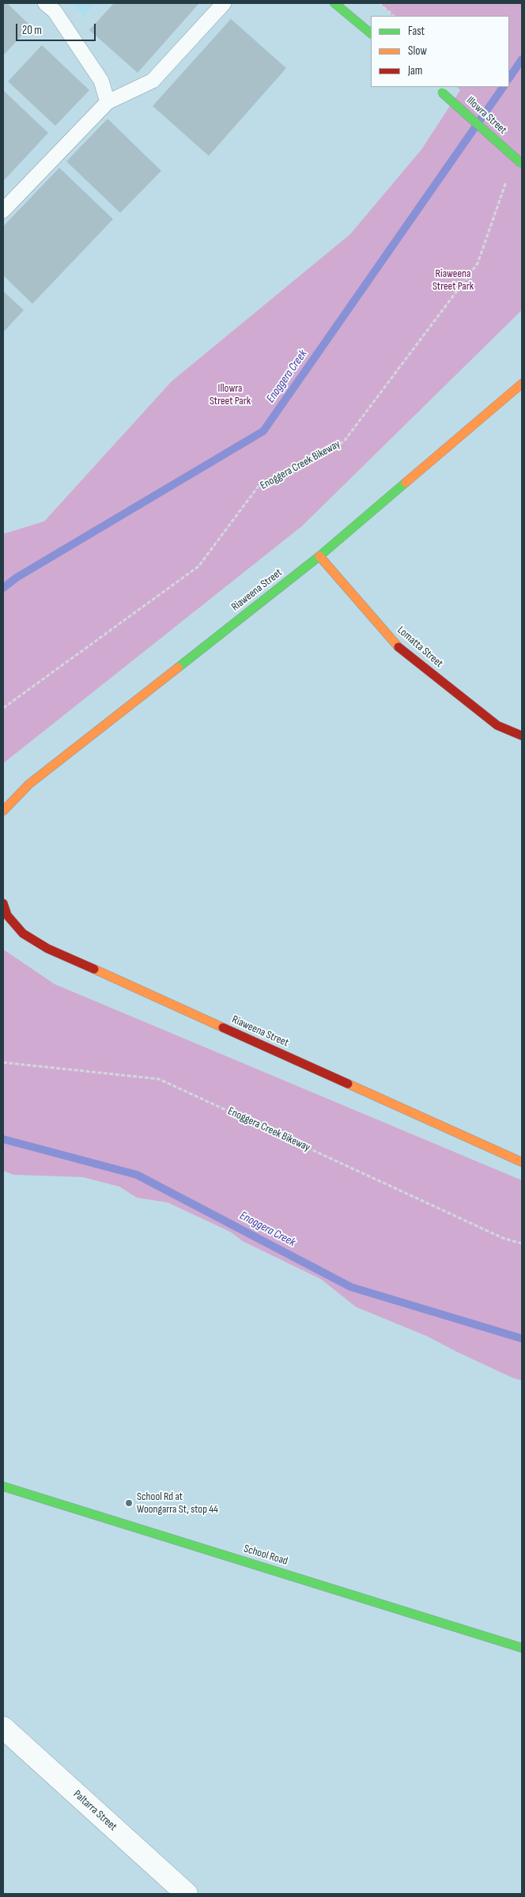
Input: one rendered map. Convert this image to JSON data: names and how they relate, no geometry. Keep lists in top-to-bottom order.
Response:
{
  "streets": {
    "street": [
      "Illowra Street",
      "Riaweena Street",
      "Lomatta Street",
      "School Road",
      "Paltarra Street"
    ],
    "path": ["Enoggera Creek Bikeway"]
  },
  "crossings": [
    ["Riaweena Street", "Lomatta Street"]
  ],
  "water": ["Enoggera Creek"],
  "parks": ["Riaweena Street Park", "Illowra Street Park"],
  "places": ["School Rd at Woongarra St, stop 44"],
  "legend": ["Fast", "Slow", "Jam"],
  "scale_bar": "20 m"
}
